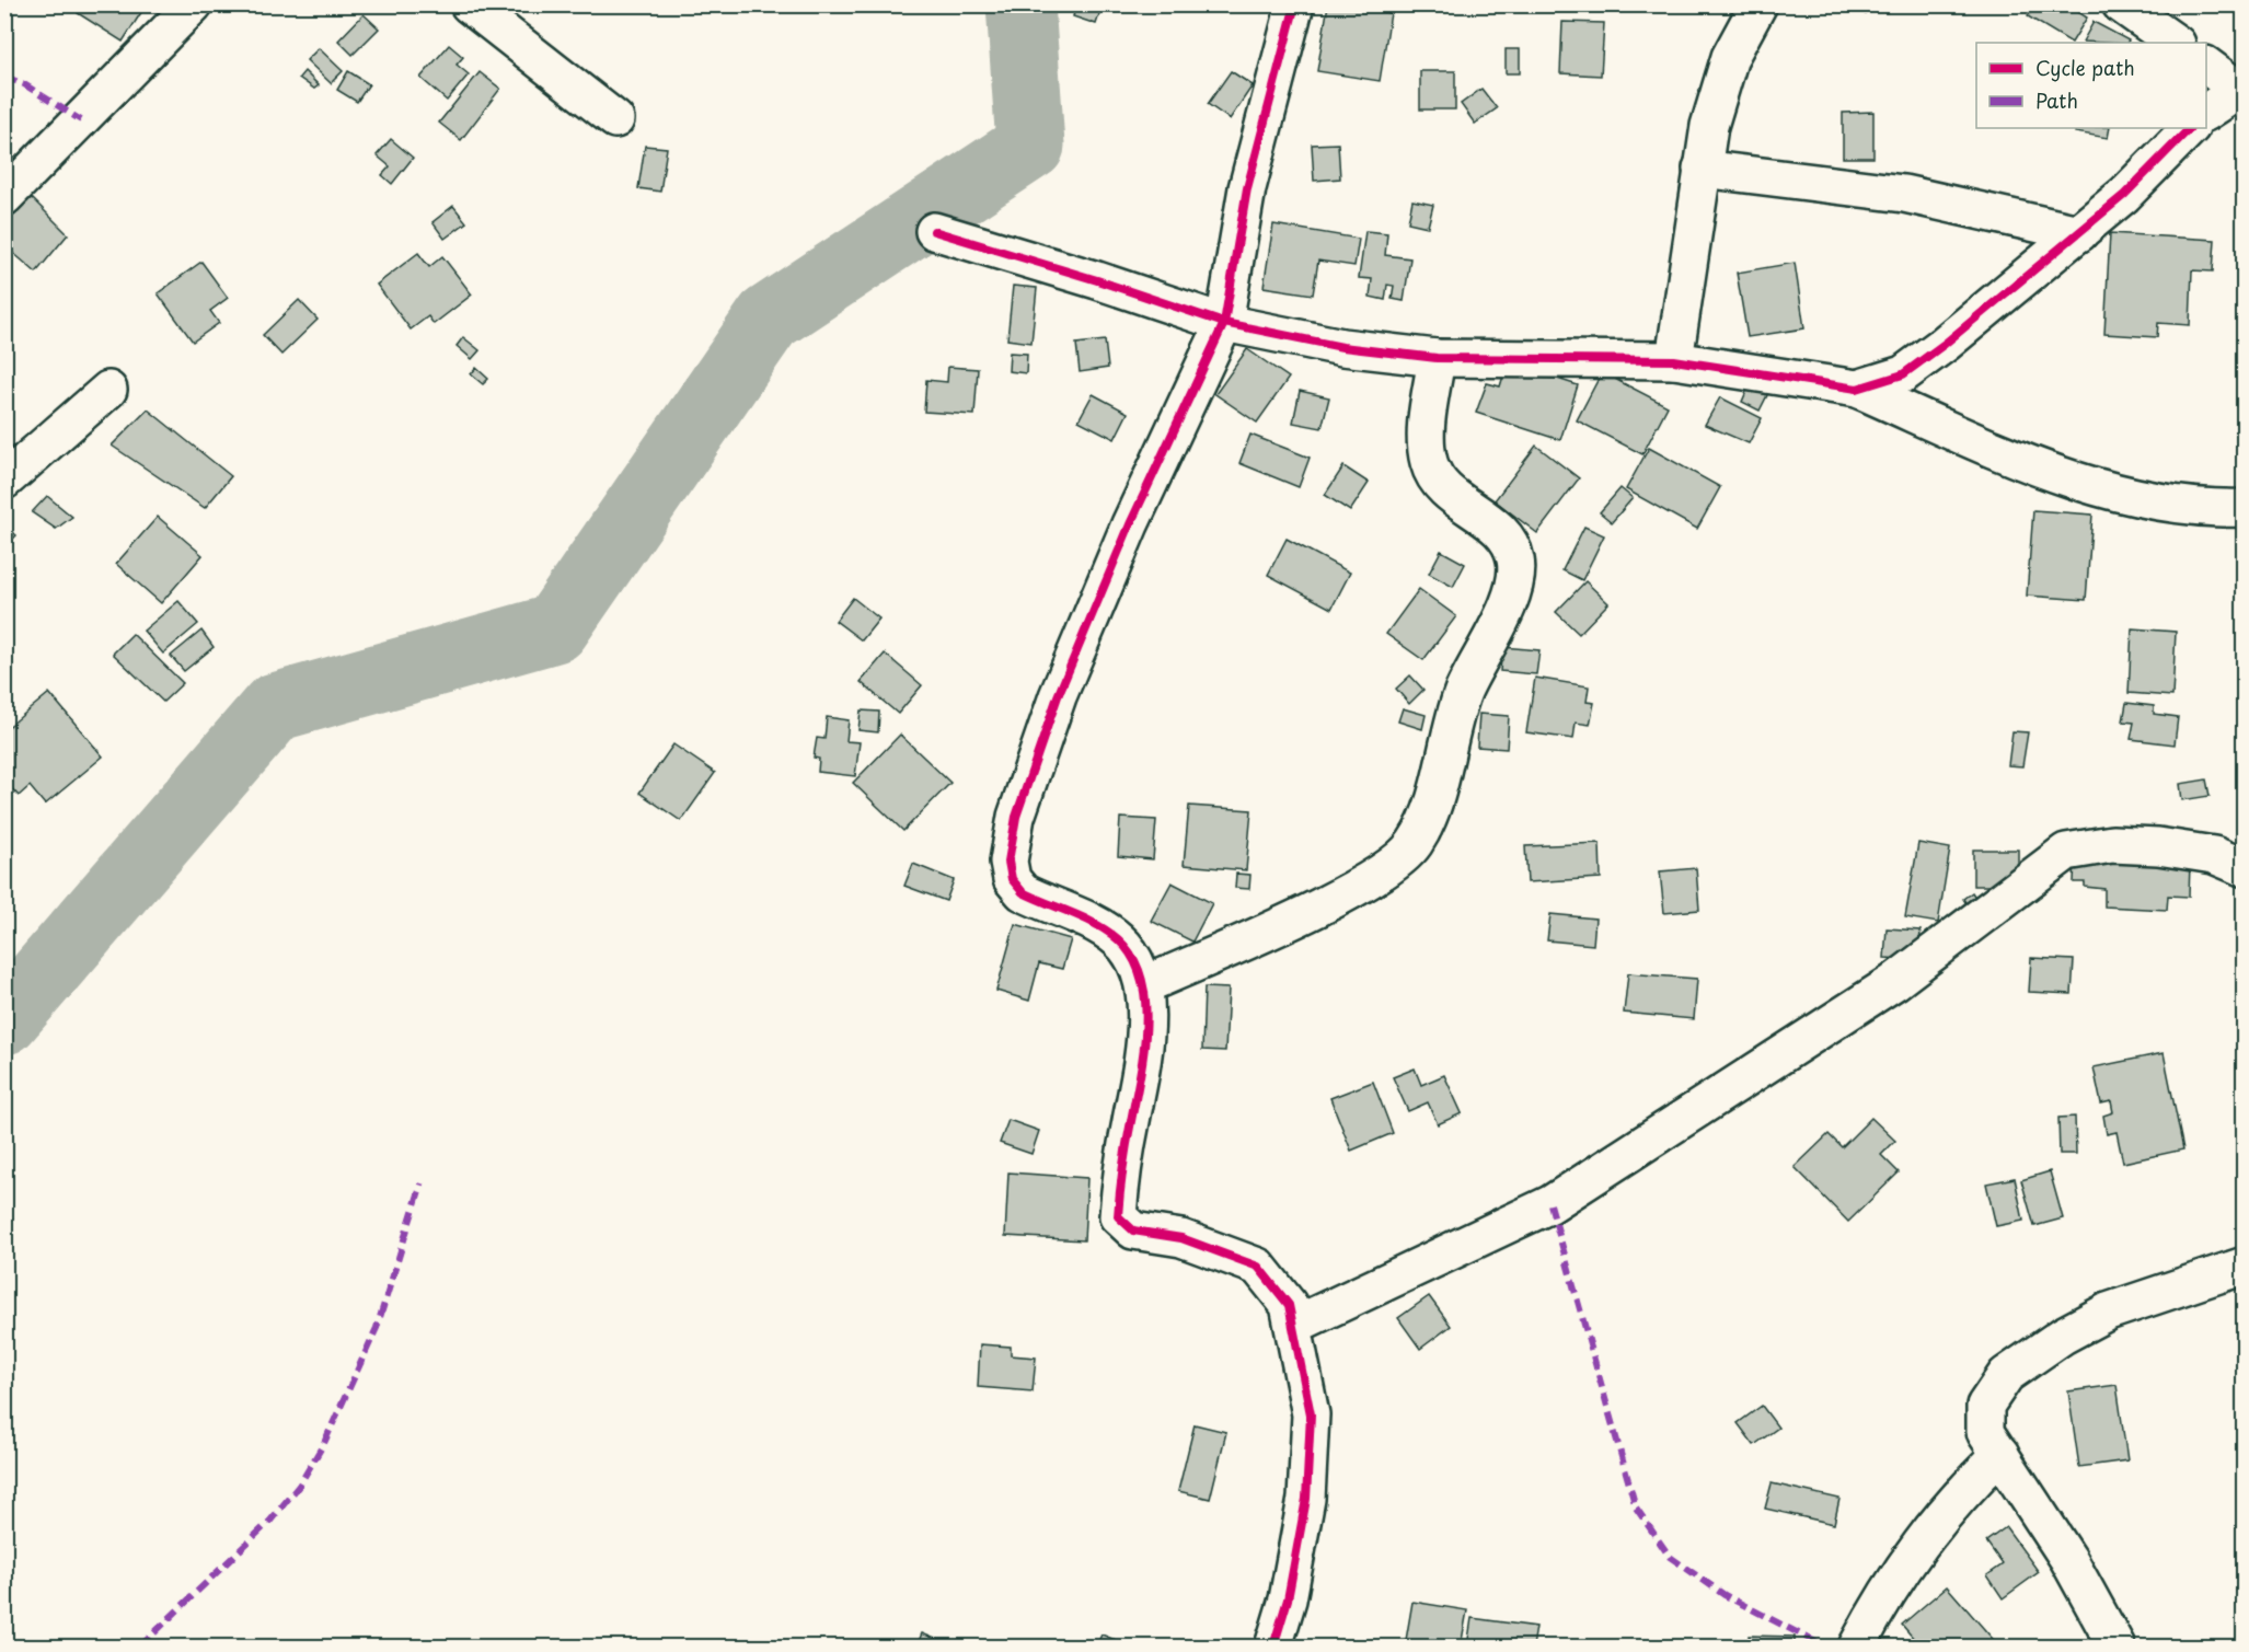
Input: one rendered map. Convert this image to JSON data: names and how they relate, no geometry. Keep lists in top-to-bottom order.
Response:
{
  "legend": ["Cycle path", "Path"]
}
